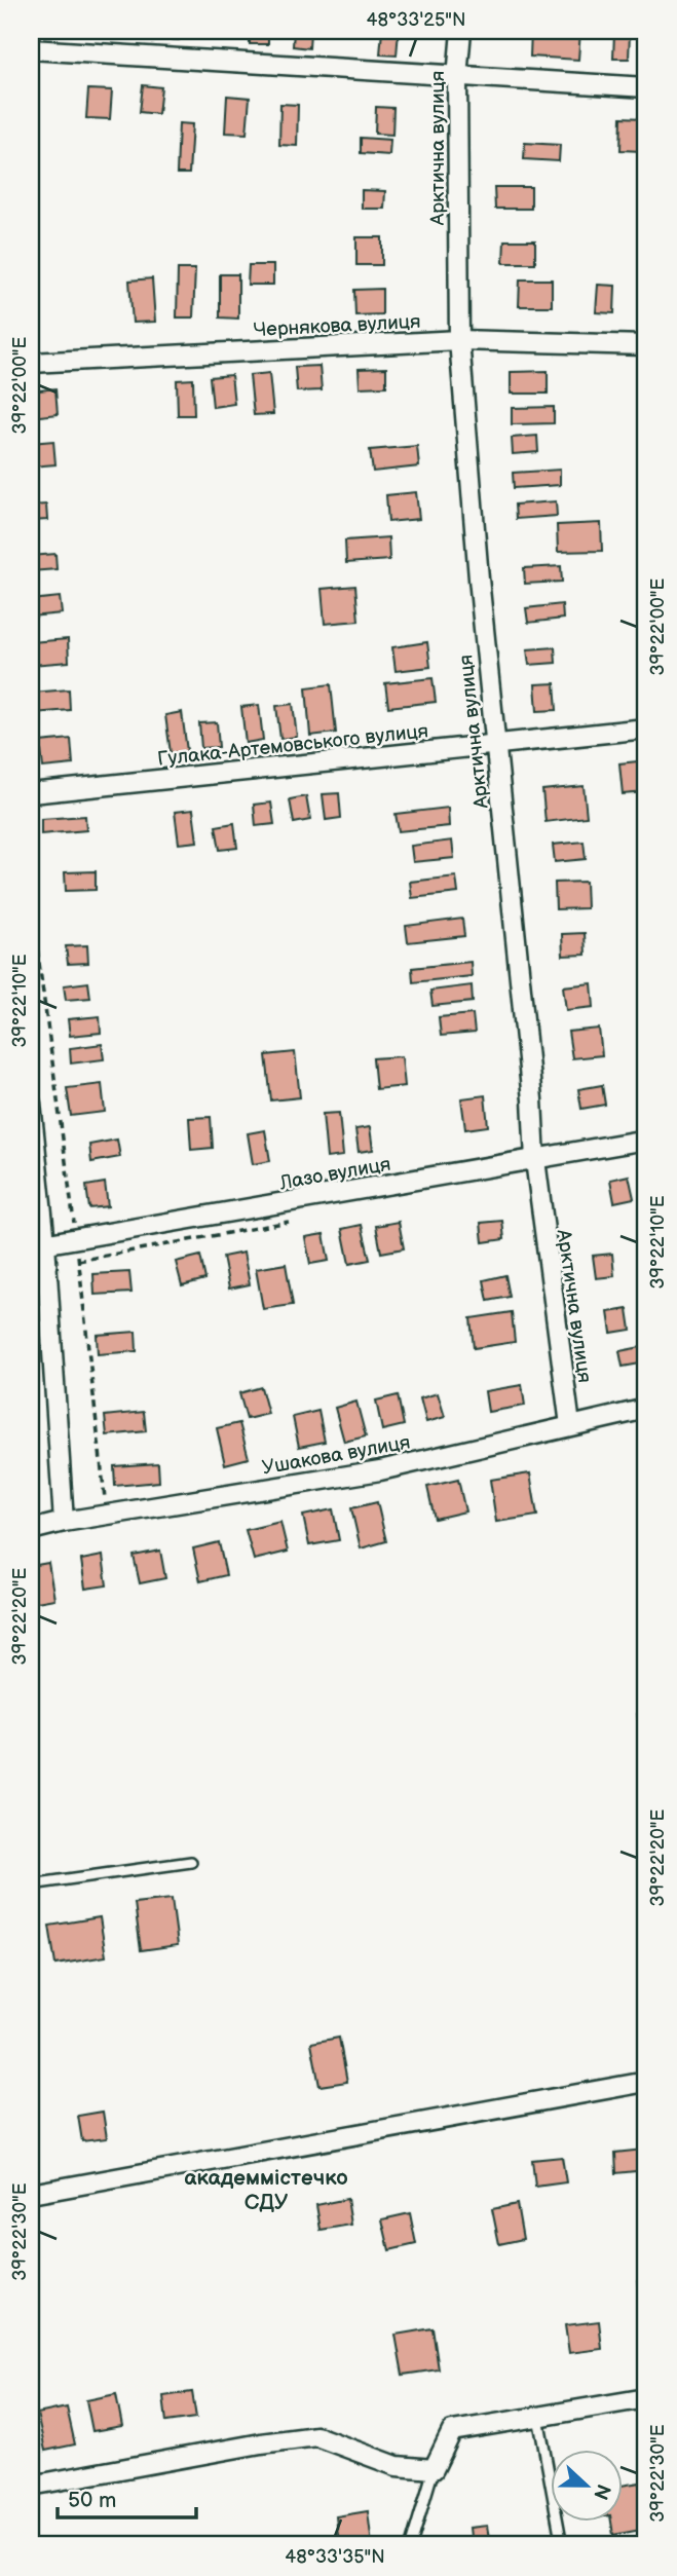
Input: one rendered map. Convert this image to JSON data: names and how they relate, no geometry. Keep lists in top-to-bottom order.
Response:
{
  "streets": {
    "street": [
      "Арктична вулиця",
      "Чернякова вулиця",
      "Гулака-Артемовського вулиця",
      "Лазо вулиця",
      "Ушакова вулиця"
    ]
  },
  "crossings": [
    ["Арктична вулиця", "Чернякова вулиця"],
    ["Арктична вулиця", "Гулака-Артемовського вулиця"],
    ["Арктична вулиця", "Лазо вулиця"],
    ["Арктична вулиця", "Ушакова вулиця"]
  ],
  "districts": ["академмістечко СДУ"],
  "scale_bar": "50 m",
  "north": "right",
  "coordinates": [
    "48°33'25\"N",
    "39°22'00\"E",
    "39°22'10\"E",
    "39°22'20\"E",
    "39°22'30\"E",
    "48°33'35\"N"
  ]
}
